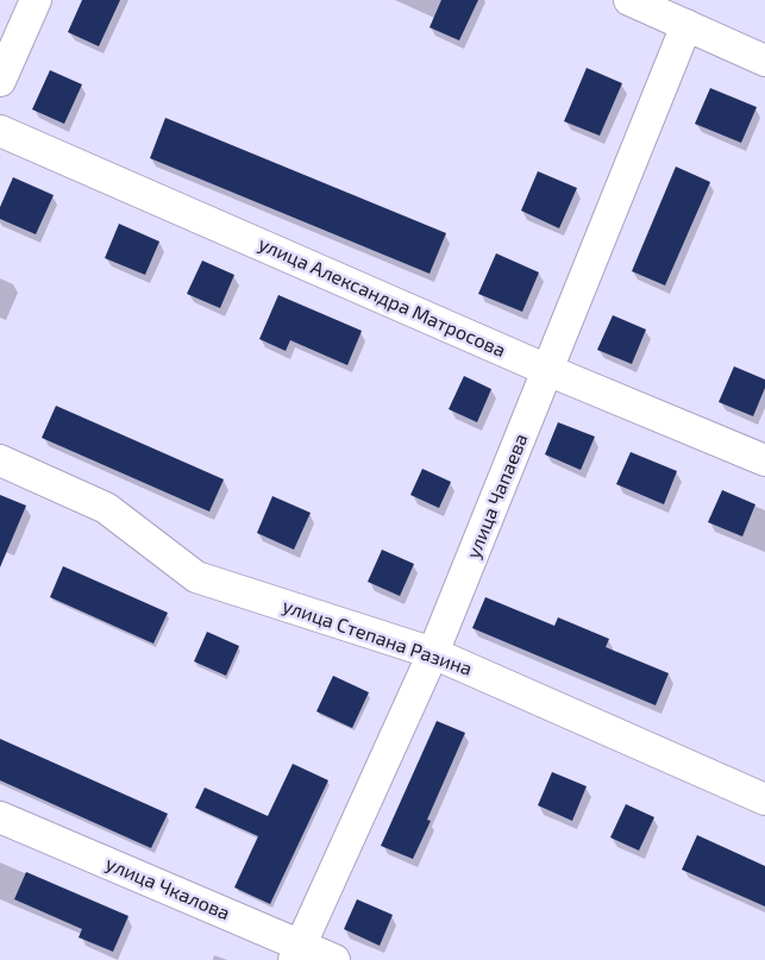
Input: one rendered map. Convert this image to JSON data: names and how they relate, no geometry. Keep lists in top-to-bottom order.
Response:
{
  "streets": {
    "street": [
      "улица Александра Матросова",
      "улица Чапаева",
      "улица Степана Разина",
      "улица Чкалова"
    ]
  },
  "crossings": [
    ["улица Александра Матросова", "улица Чапаева"],
    ["улица Чапаева", "улица Степана Разина"],
    ["улица Чапаева", "улица Чкалова"]
  ]
}
